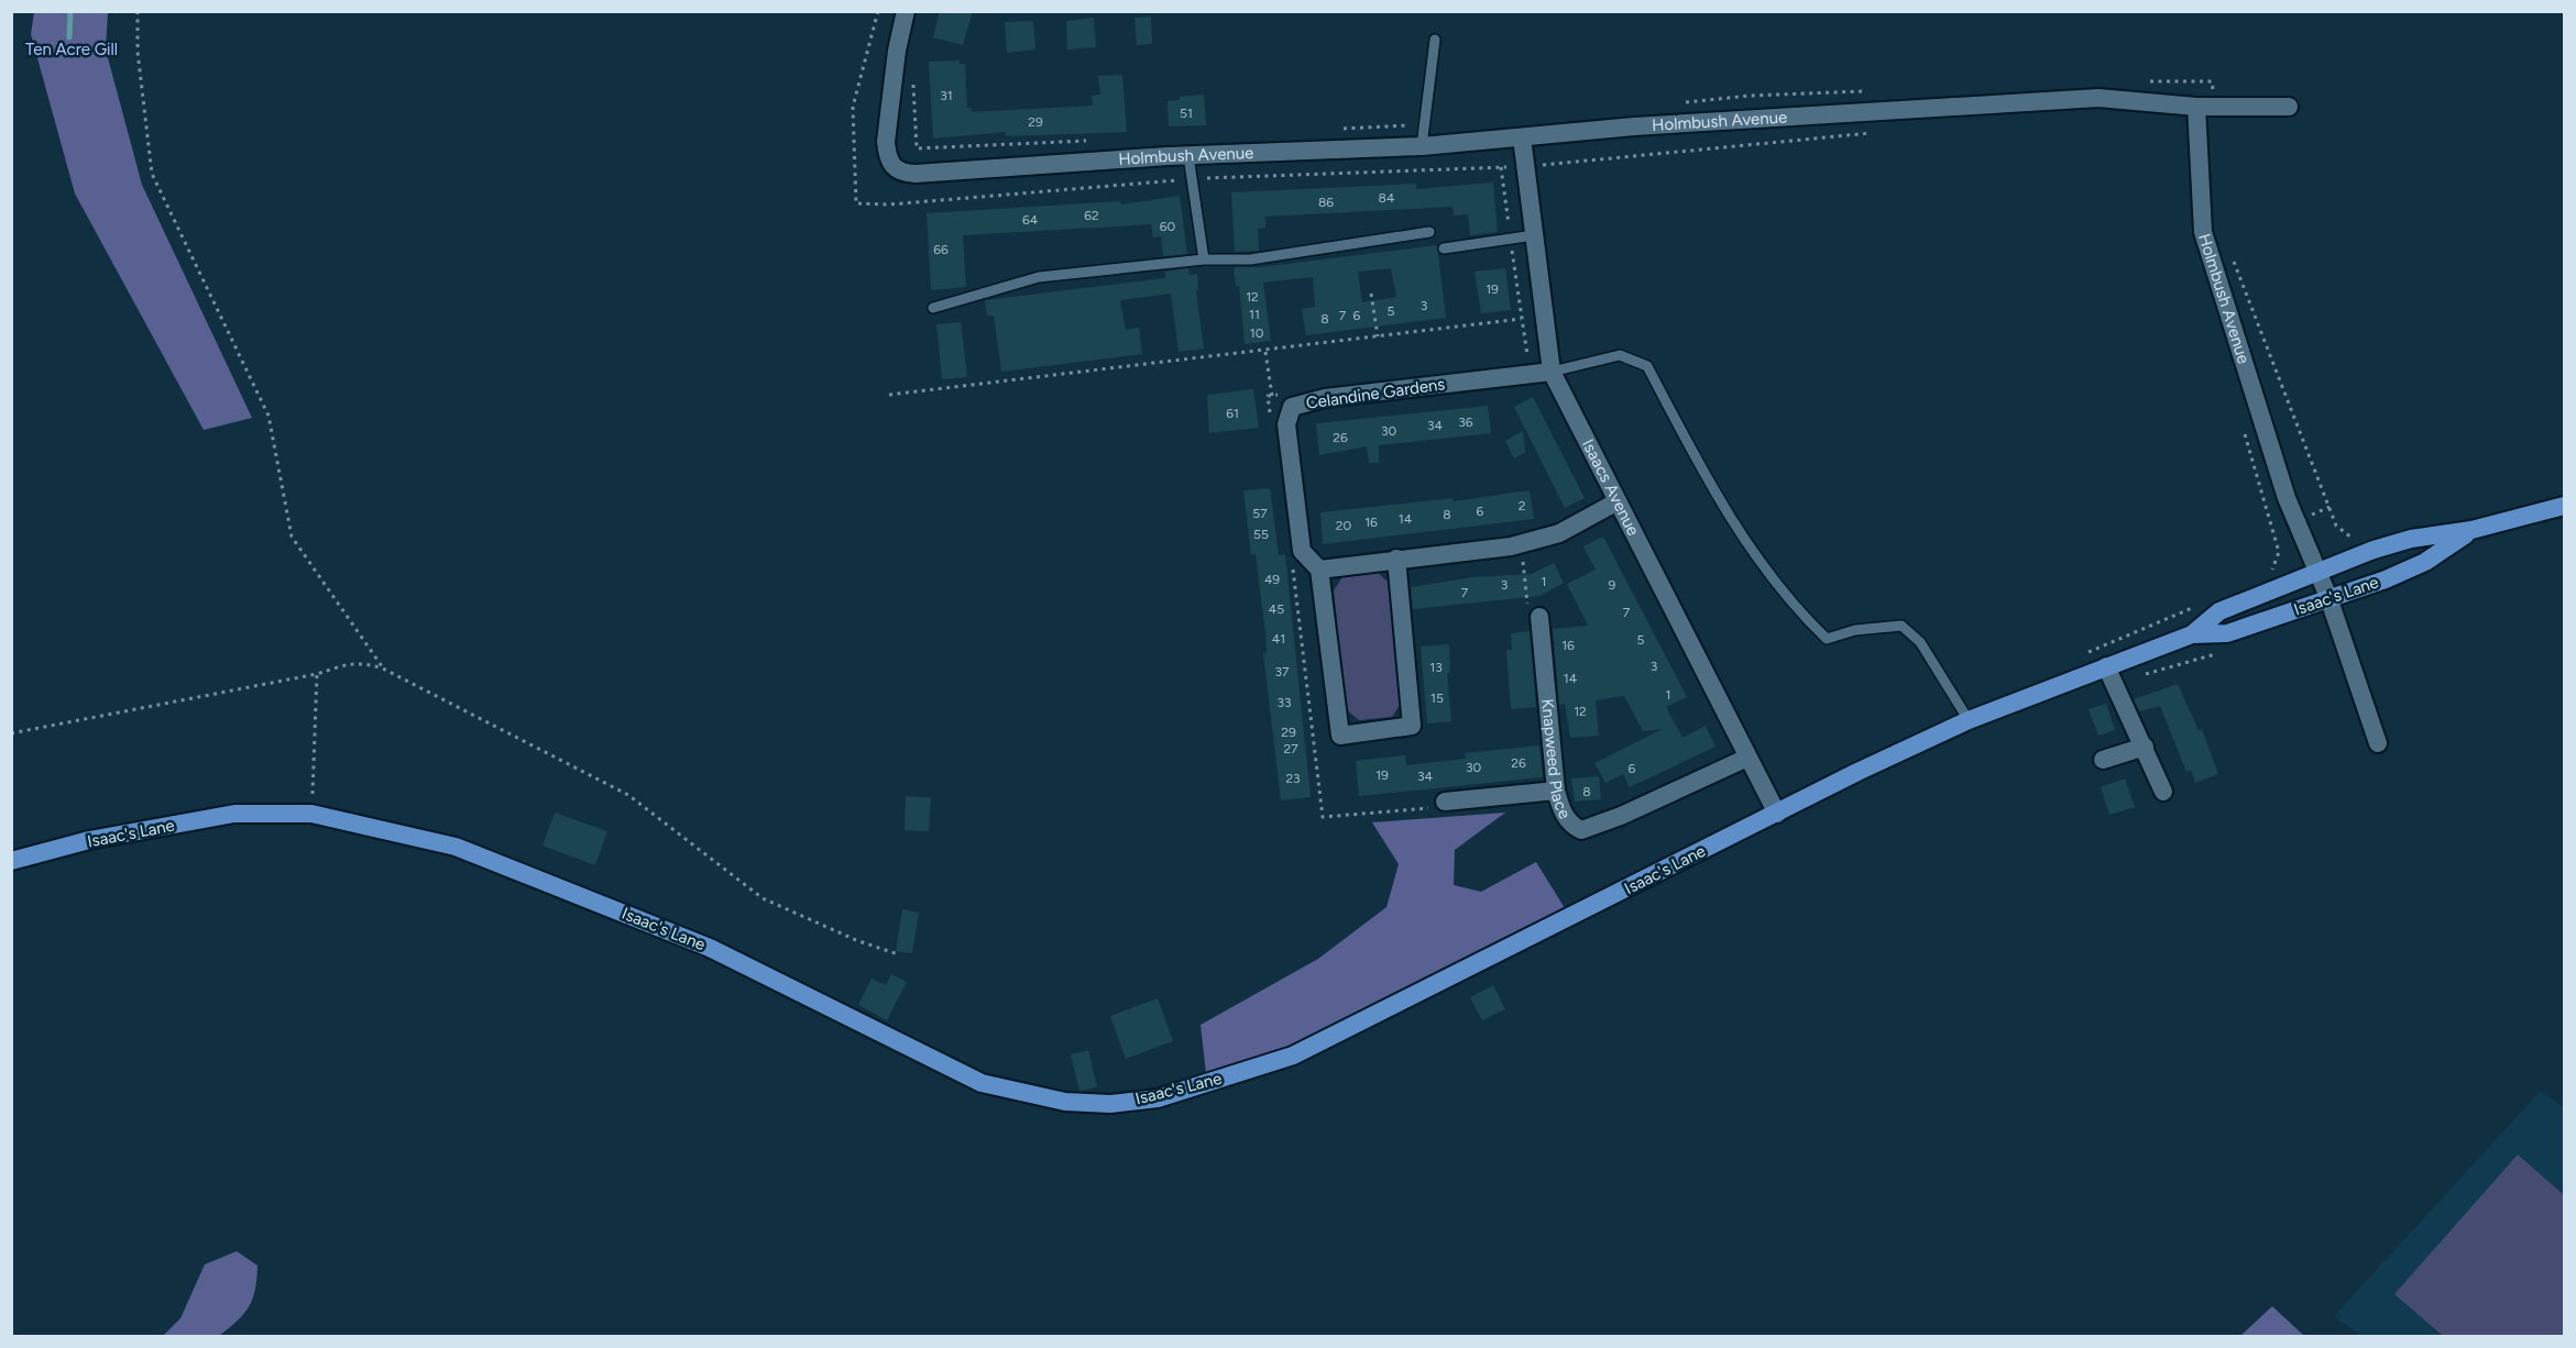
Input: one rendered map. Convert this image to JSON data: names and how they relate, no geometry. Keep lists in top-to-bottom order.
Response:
{
  "streets": {
    "main road": ["Isaac's Lane"],
    "street": [
      "Holmbush Avenue",
      "Celandine Gardens",
      "Isaacs Avenue",
      "Knapweed Place"
    ]
  },
  "crossings": [
    ["Holmbush Avenue", "Isaacs Avenue"],
    ["Holmbush Avenue", "Isaac's Lane"],
    ["Celandine Gardens", "Isaacs Avenue"],
    ["Isaacs Avenue", "Isaac's Lane"],
    ["Isaacs Avenue", "Knapweed Place"]
  ],
  "parks": ["Ten Acre Gill"],
  "house_numbers": [
    "31",
    "51",
    "29",
    "84",
    "86",
    "62",
    "64",
    "60",
    "66",
    "19",
    "12",
    "3",
    "5",
    "11",
    "7",
    "6",
    "8",
    "10",
    "61",
    "36",
    "34",
    "30",
    "26",
    "2",
    "6",
    "57",
    "8",
    "14",
    "16",
    "20",
    "55",
    "49",
    "1",
    "3",
    "9",
    "7",
    "45",
    "7",
    "41",
    "5",
    "16",
    "3",
    "13",
    "37",
    "14",
    "1",
    "15",
    "33",
    "12",
    "29",
    "27",
    "26",
    "30",
    "6",
    "19",
    "34",
    "23",
    "8"
  ]
}
